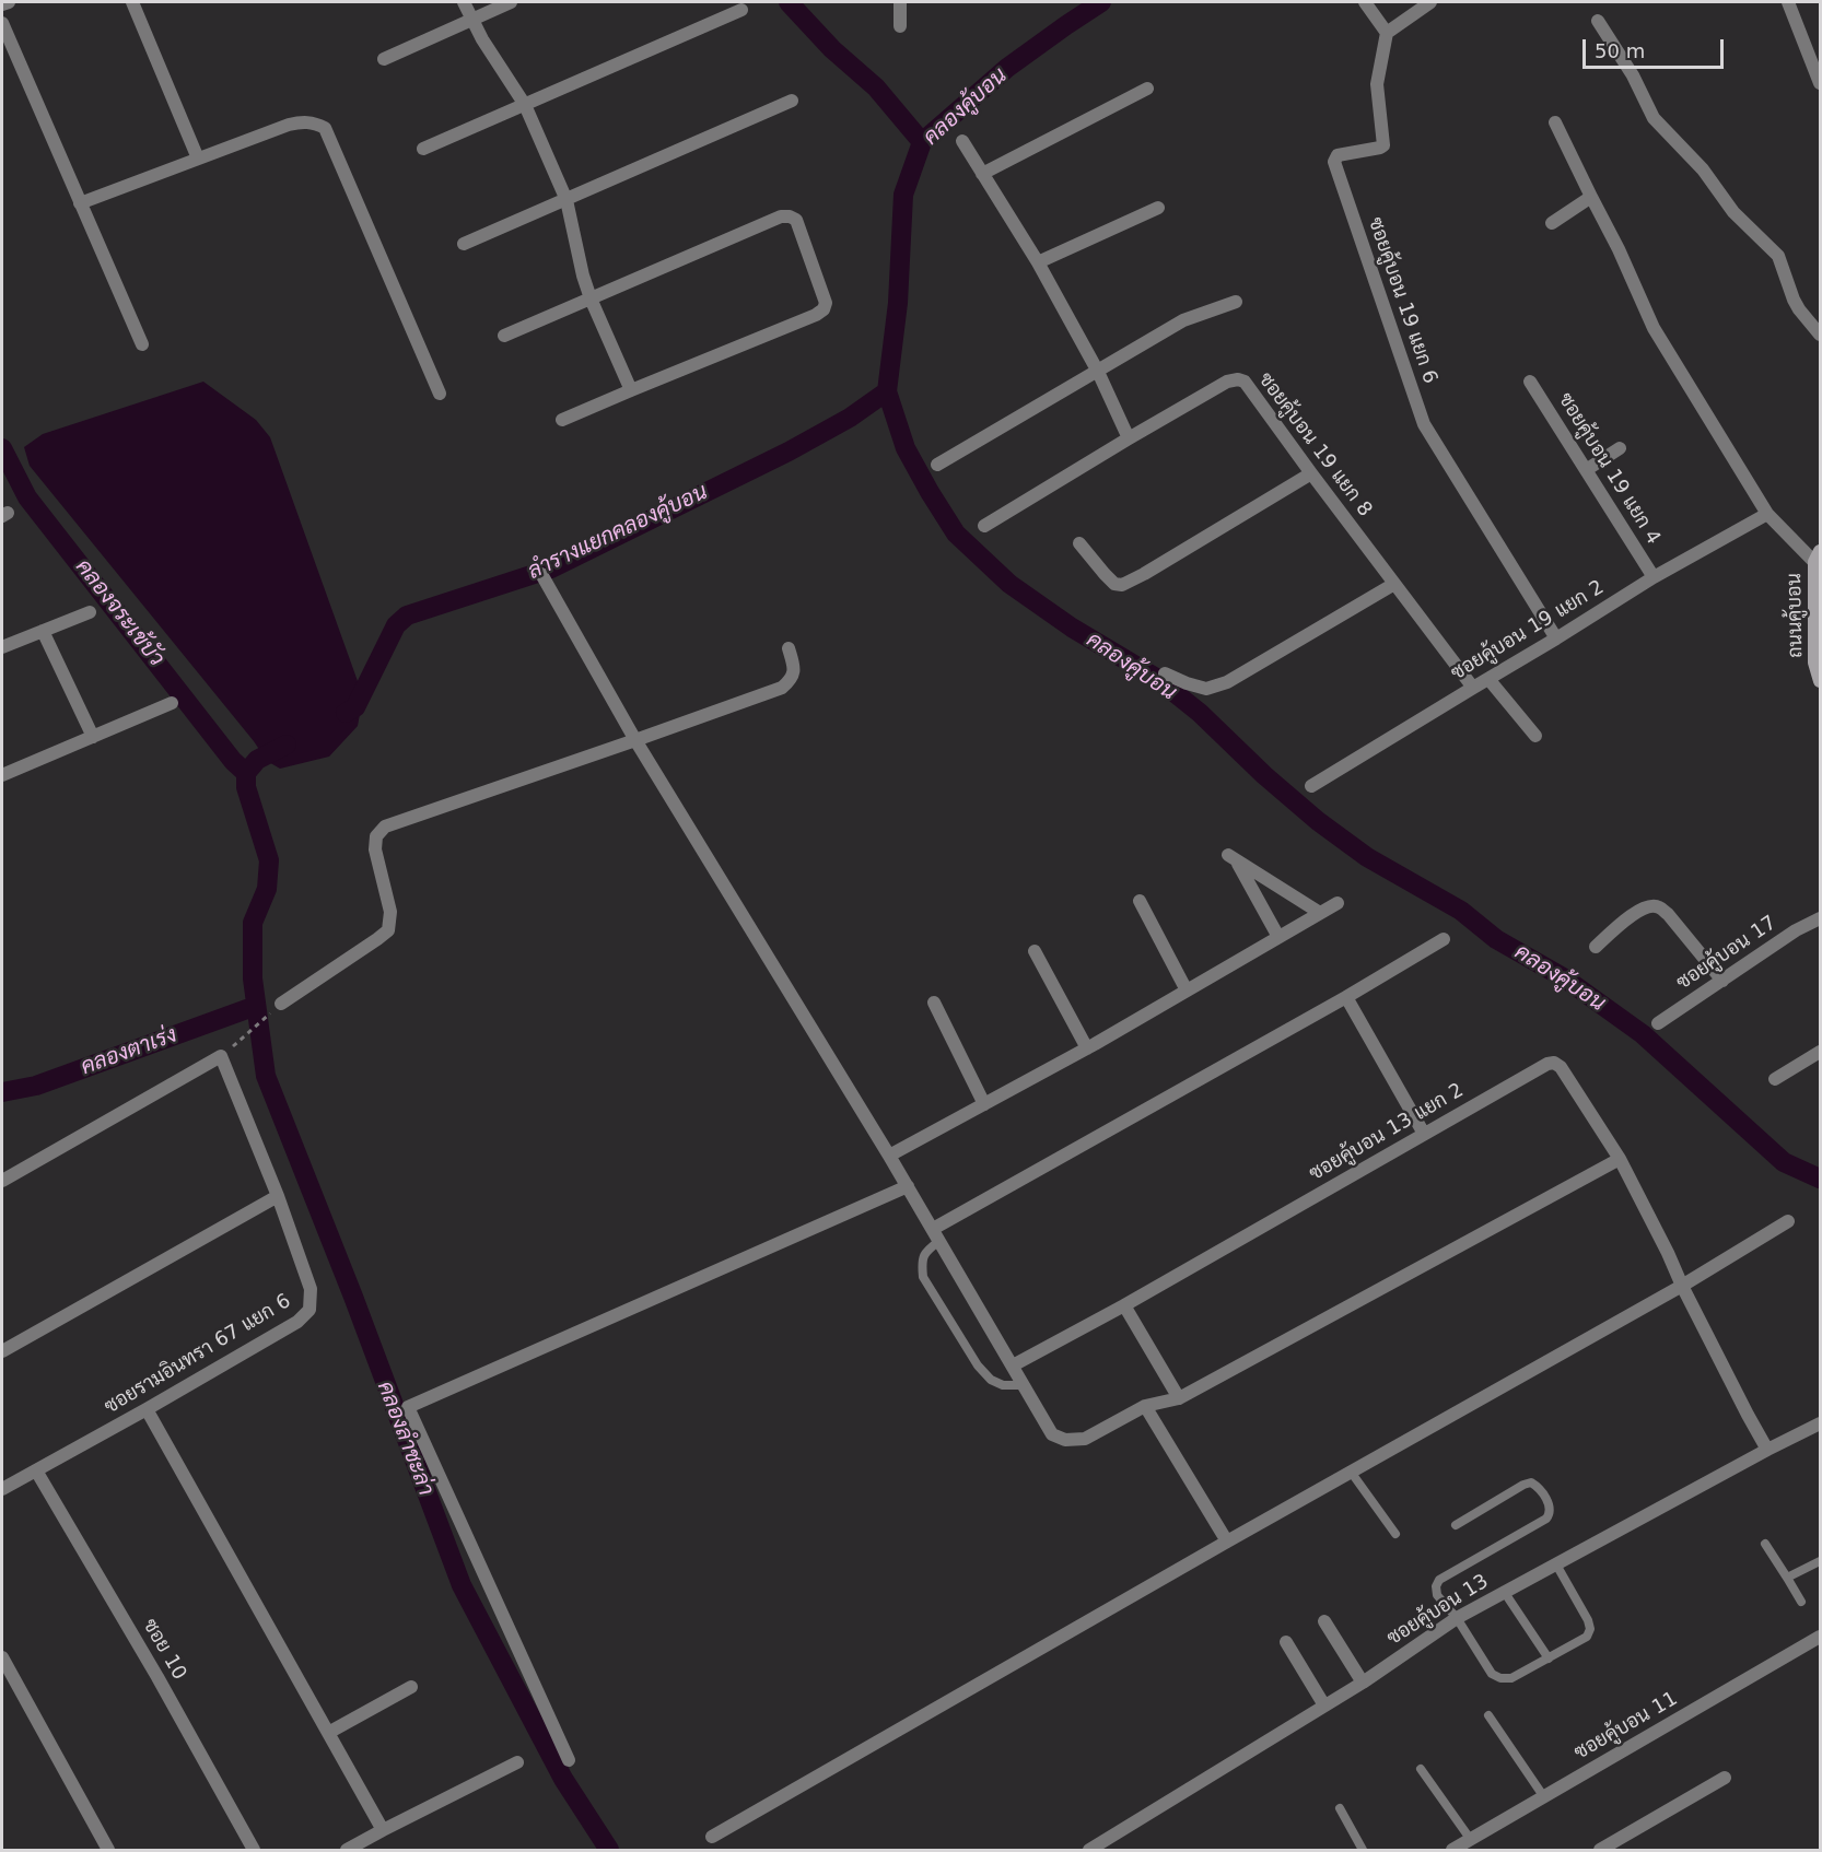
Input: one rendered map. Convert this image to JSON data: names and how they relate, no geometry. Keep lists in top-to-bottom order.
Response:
{
  "streets": {
    "main road": ["ถนนคู้บอน"],
    "street": [
      "ซอยคู้บอน 19 แยก 6",
      "ซอยคู้บอน 19 แยก 8",
      "ซอยคู้บอน 19 แยก 4",
      "ซอยคู้บอน 19 แยก 2",
      "ซอยคู้บอน 17",
      "ซอยคู้บอน 13 แยก 2",
      "ซอยรามอินทรา 67 แยก 6",
      "ซอยคู้บอน 13",
      "ซอย 10",
      "ซอยคู้บอน 11"
    ]
  },
  "crossings": [
    ["ซอยคู้บอน 19 แยก 6", "ซอยคู้บอน 19 แยก 2"],
    ["ซอยคู้บอน 19 แยก 8", "ซอยคู้บอน 19 แยก 2"],
    ["ซอยคู้บอน 19 แยก 4", "ซอยคู้บอน 19 แยก 2"],
    ["ซอยคู้บอน 13 แยก 2", "ซอยคู้บอน 13"],
    ["ซอยรามอินทรา 67 แยก 6", "ซอย 10"]
  ],
  "water": [
    "คลองคู้บอน",
    "ลำรางแยกคลองคู้บอน",
    "คลองจระเข้บัว",
    "คลองตาเร่ง",
    "คลองลำชะล่า"
  ],
  "scale_bar": "50 m"
}
